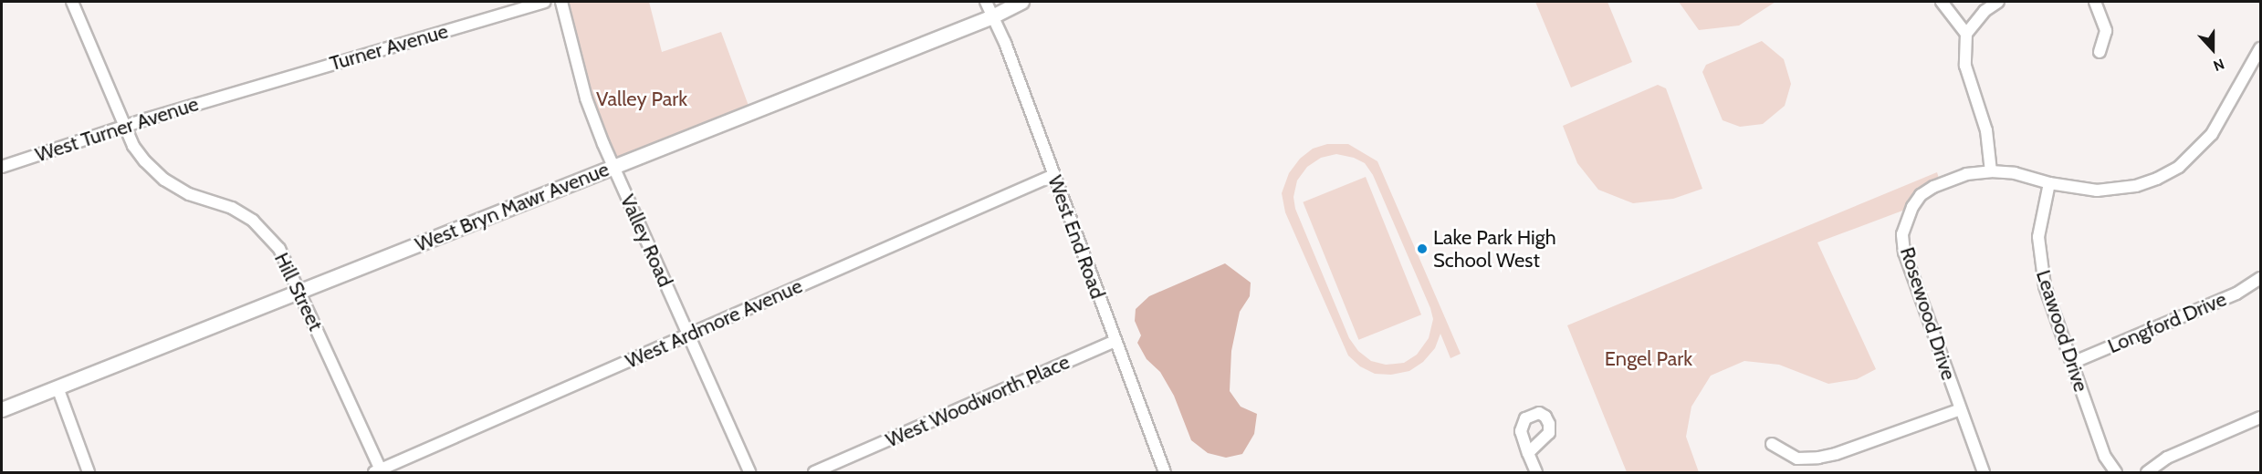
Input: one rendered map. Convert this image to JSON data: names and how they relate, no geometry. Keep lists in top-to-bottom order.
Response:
{
  "streets": {
    "street": [
      "Turner Avenue",
      "West Turner Avenue",
      "West Bryn Mawr Avenue",
      "West End Road",
      "Valley Road",
      "Hill Street",
      "Rosewood Drive",
      "Longford Drive",
      "West Ardmore Avenue",
      "Leawood Drive",
      "West Woodworth Place"
    ]
  },
  "crossings": [
    ["Turner Avenue", "West Turner Avenue"],
    ["West Turner Avenue", "Hill Street"],
    ["West Bryn Mawr Avenue", "West End Road"],
    ["West Bryn Mawr Avenue", "Valley Road"],
    ["West Bryn Mawr Avenue", "Hill Street"],
    ["West End Road", "West Ardmore Avenue"],
    ["West End Road", "West Woodworth Place"],
    ["Valley Road", "West Ardmore Avenue"],
    ["Hill Street", "West Ardmore Avenue"],
    ["Rosewood Drive", "Leawood Drive"],
    ["Longford Drive", "Leawood Drive"]
  ],
  "parks": ["Valley Park", "Engel Park"],
  "places": ["Lake Park High School West"],
  "north": "bottom"
}
